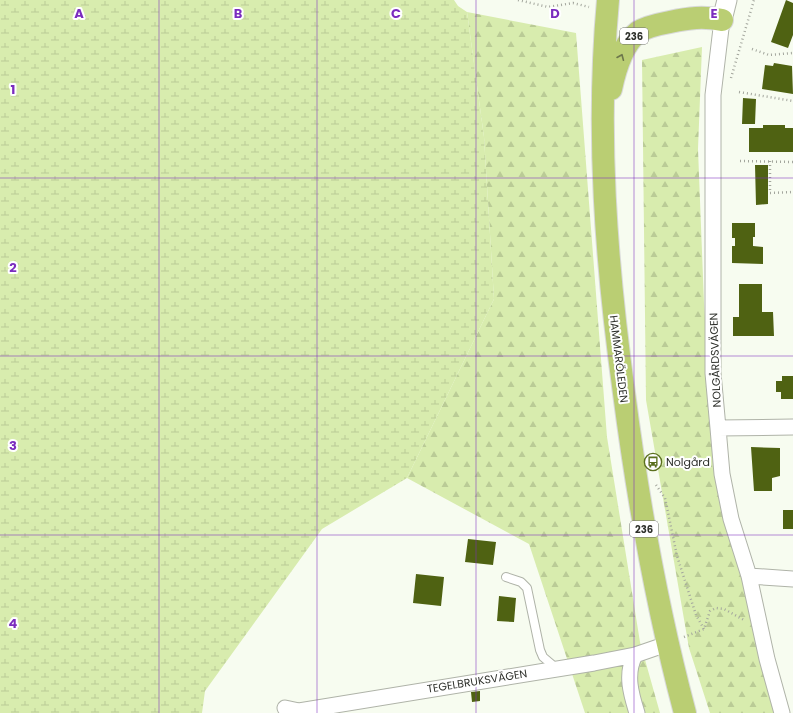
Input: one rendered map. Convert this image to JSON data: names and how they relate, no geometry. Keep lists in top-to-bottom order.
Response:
{
  "streets": {
    "main road": ["236", "HAMMARÖLEDEN"],
    "street": ["NOLGÅRDSVÄGEN", "TEGELBRUKSVÄGEN"]
  },
  "crossings": [
    ["236", "HAMMARÖLEDEN"],
    ["236", "NOLGÅRDSVÄGEN"],
    ["HAMMARÖLEDEN", "TEGELBRUKSVÄGEN"]
  ],
  "places": {
    "bus stop": ["Nolgård"]
  },
  "grid": {
    "columns": [
      "A",
      "B",
      "C",
      "D",
      "E"
    ],
    "rows": [
      "1",
      "2",
      "3",
      "4"
    ]
  }
}
